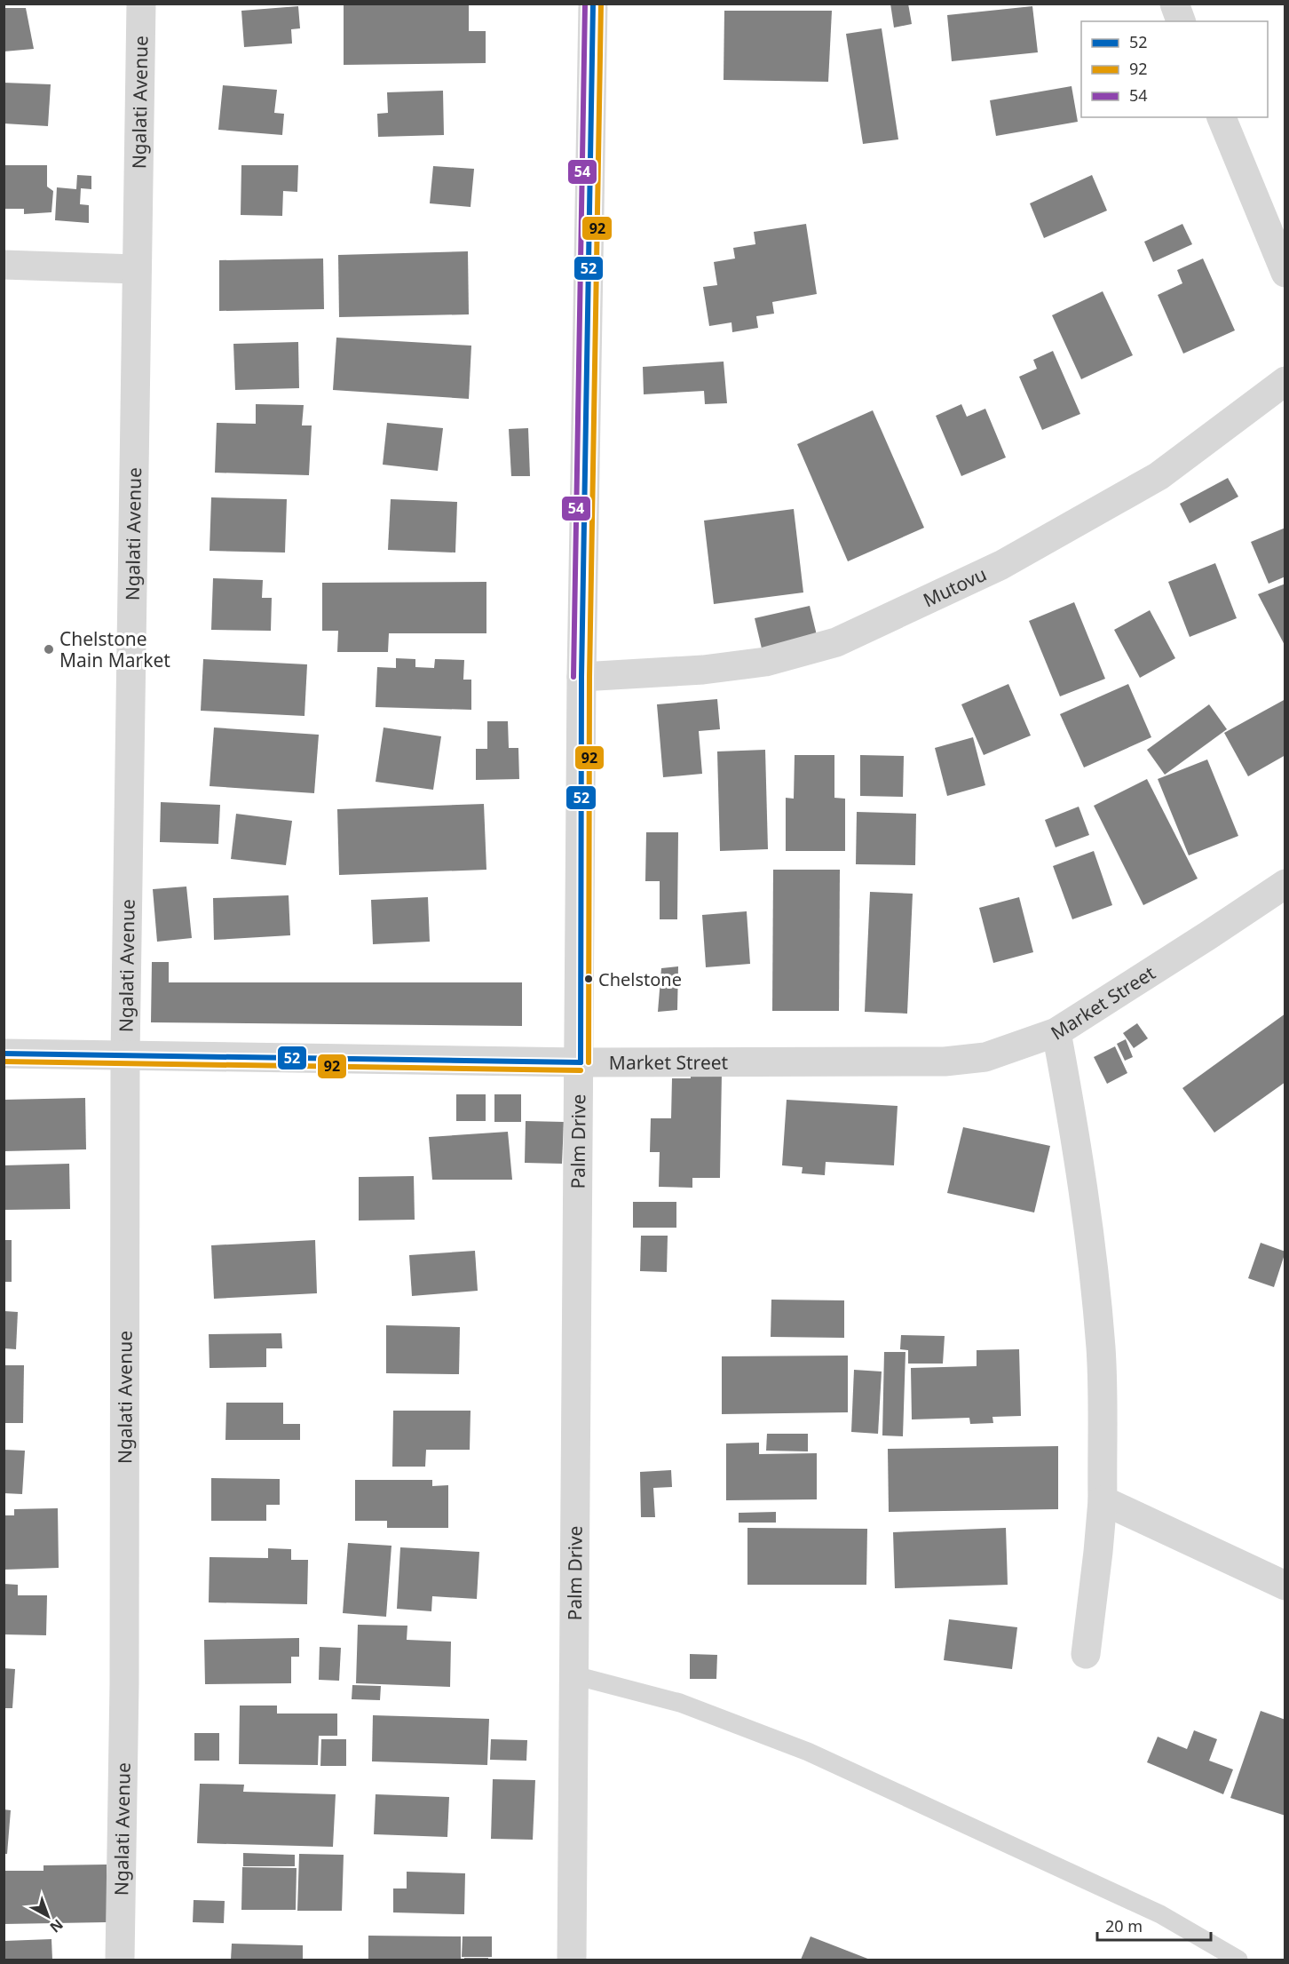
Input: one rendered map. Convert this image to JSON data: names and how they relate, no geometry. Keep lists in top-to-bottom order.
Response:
{
  "streets": {
    "street": [
      "Ngalati Avenue",
      "Mutovu",
      "Market Street",
      "Palm Drive"
    ]
  },
  "crossings": [
    ["Ngalati Avenue", "Market Street"],
    ["Mutovu", "Palm Drive"],
    ["Market Street", "Palm Drive"]
  ],
  "places": ["Chelstone Main Market", "Chelstone"],
  "lines": ["transit line 52", "transit line 92", "transit line 54"],
  "legend": ["52", "92", "54"],
  "scale_bar": "20 m",
  "north": "bottom right"
}
